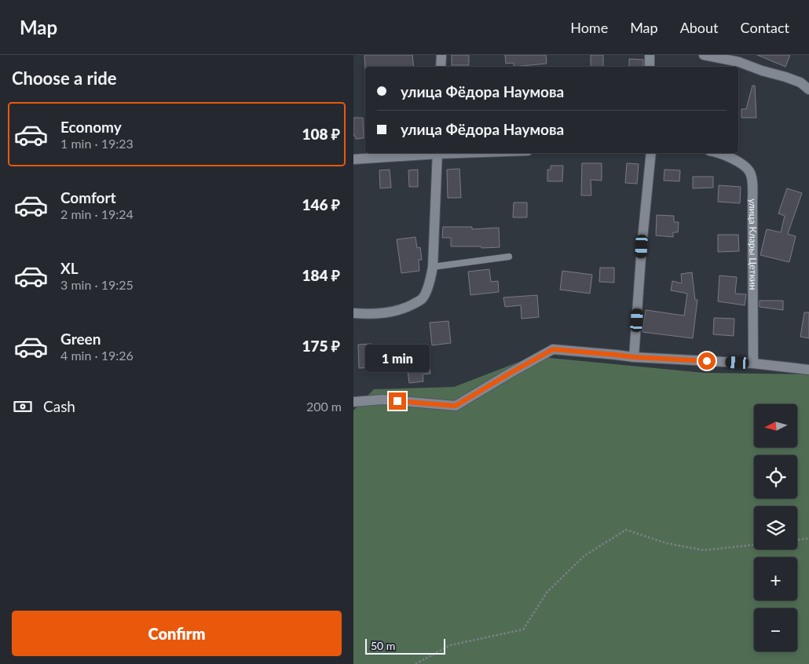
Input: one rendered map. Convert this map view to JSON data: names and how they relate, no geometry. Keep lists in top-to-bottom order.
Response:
{
  "streets": {
    "street": ["улица Клары Цеткин"]
  },
  "scale_bar": "50 m",
  "north": "left",
  "page": {
    "header": "Map",
    "nav": [
      "Home",
      "Map",
      "About",
      "Contact"
    ],
    "heading": "Choose a ride",
    "banner": ["улица Фёдора Наумова", "улица Фёдора Наумова"],
    "list": [
      {
        "name": "Economy",
        "note": "1 min · 19:23",
        "value": "108 ₽"
      },
      {
        "name": "Comfort",
        "note": "2 min · 19:24",
        "value": "146 ₽"
      },
      {
        "name": "XL",
        "note": "3 min · 19:25",
        "value": "184 ₽"
      },
      {
        "name": "Green",
        "note": "4 min · 19:26",
        "value": "175 ₽"
      }
    ],
    "bubble": "1 min",
    "pay": ["Cash", "200 m"],
    "map_buttons": ["+", "−"],
    "buttons": "Confirm",
    "scale": "50 m"
  }
}
